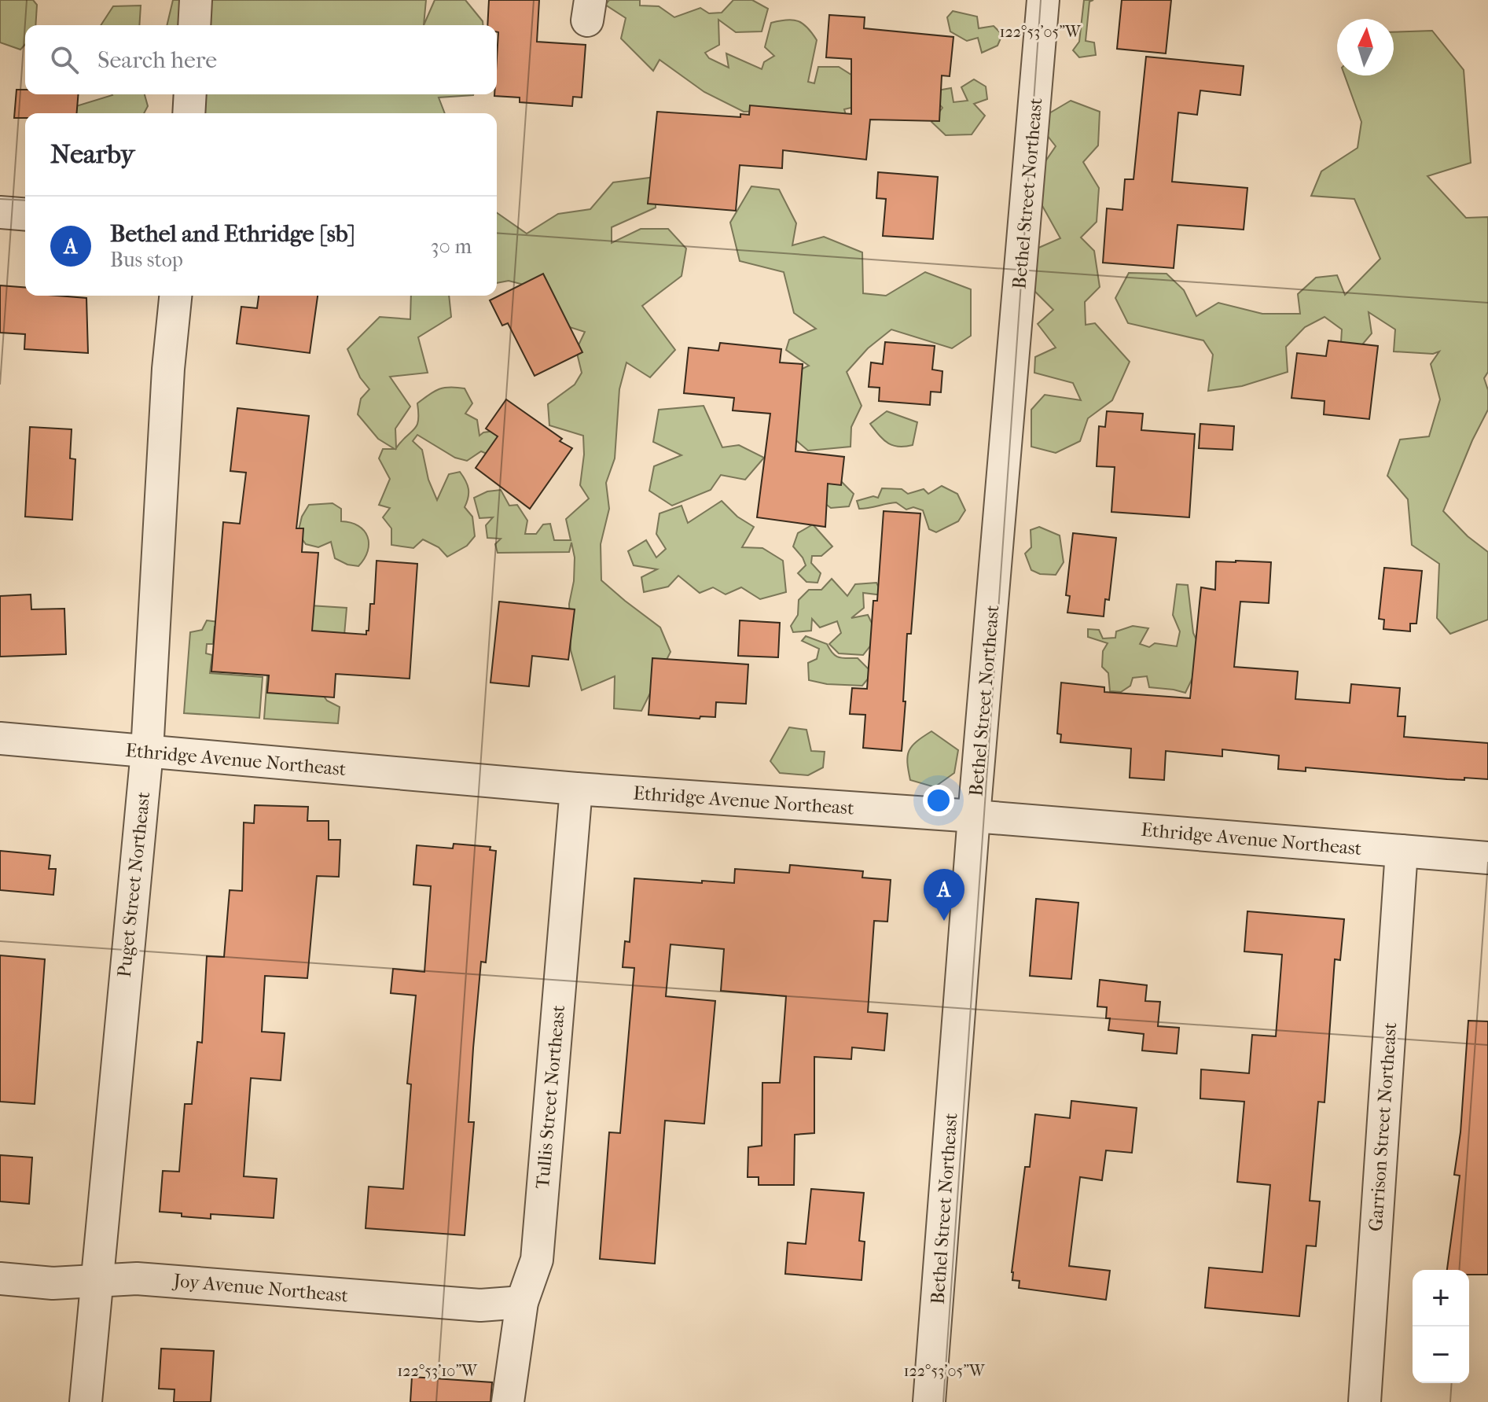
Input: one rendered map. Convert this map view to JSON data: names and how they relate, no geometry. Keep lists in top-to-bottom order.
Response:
{
  "streets": {
    "street": [
      "Bethel Street Northeast",
      "Ethridge Avenue Northeast",
      "Puget Street Northeast",
      "Tullis Street Northeast",
      "Garrison Street Northeast",
      "Joy Avenue Northeast"
    ]
  },
  "crossings": [
    ["Bethel Street Northeast", "Ethridge Avenue Northeast"],
    ["Ethridge Avenue Northeast", "Puget Street Northeast"],
    ["Ethridge Avenue Northeast", "Tullis Street Northeast"],
    ["Ethridge Avenue Northeast", "Garrison Street Northeast"],
    ["Puget Street Northeast", "Joy Avenue Northeast"],
    ["Tullis Street Northeast", "Joy Avenue Northeast"]
  ],
  "north": "top",
  "page": {
    "search": "Search here",
    "heading": "Nearby",
    "list": [
      {
        "mark": "A",
        "name": "Bethel and Ethridge [sb]",
        "note": "Bus stop",
        "value": "30 m"
      }
    ],
    "pins": "A",
    "map_buttons": ["+", "−"]
  },
  "coordinates": ["122°53'05\"W", "122°53'10\"W"]
}
